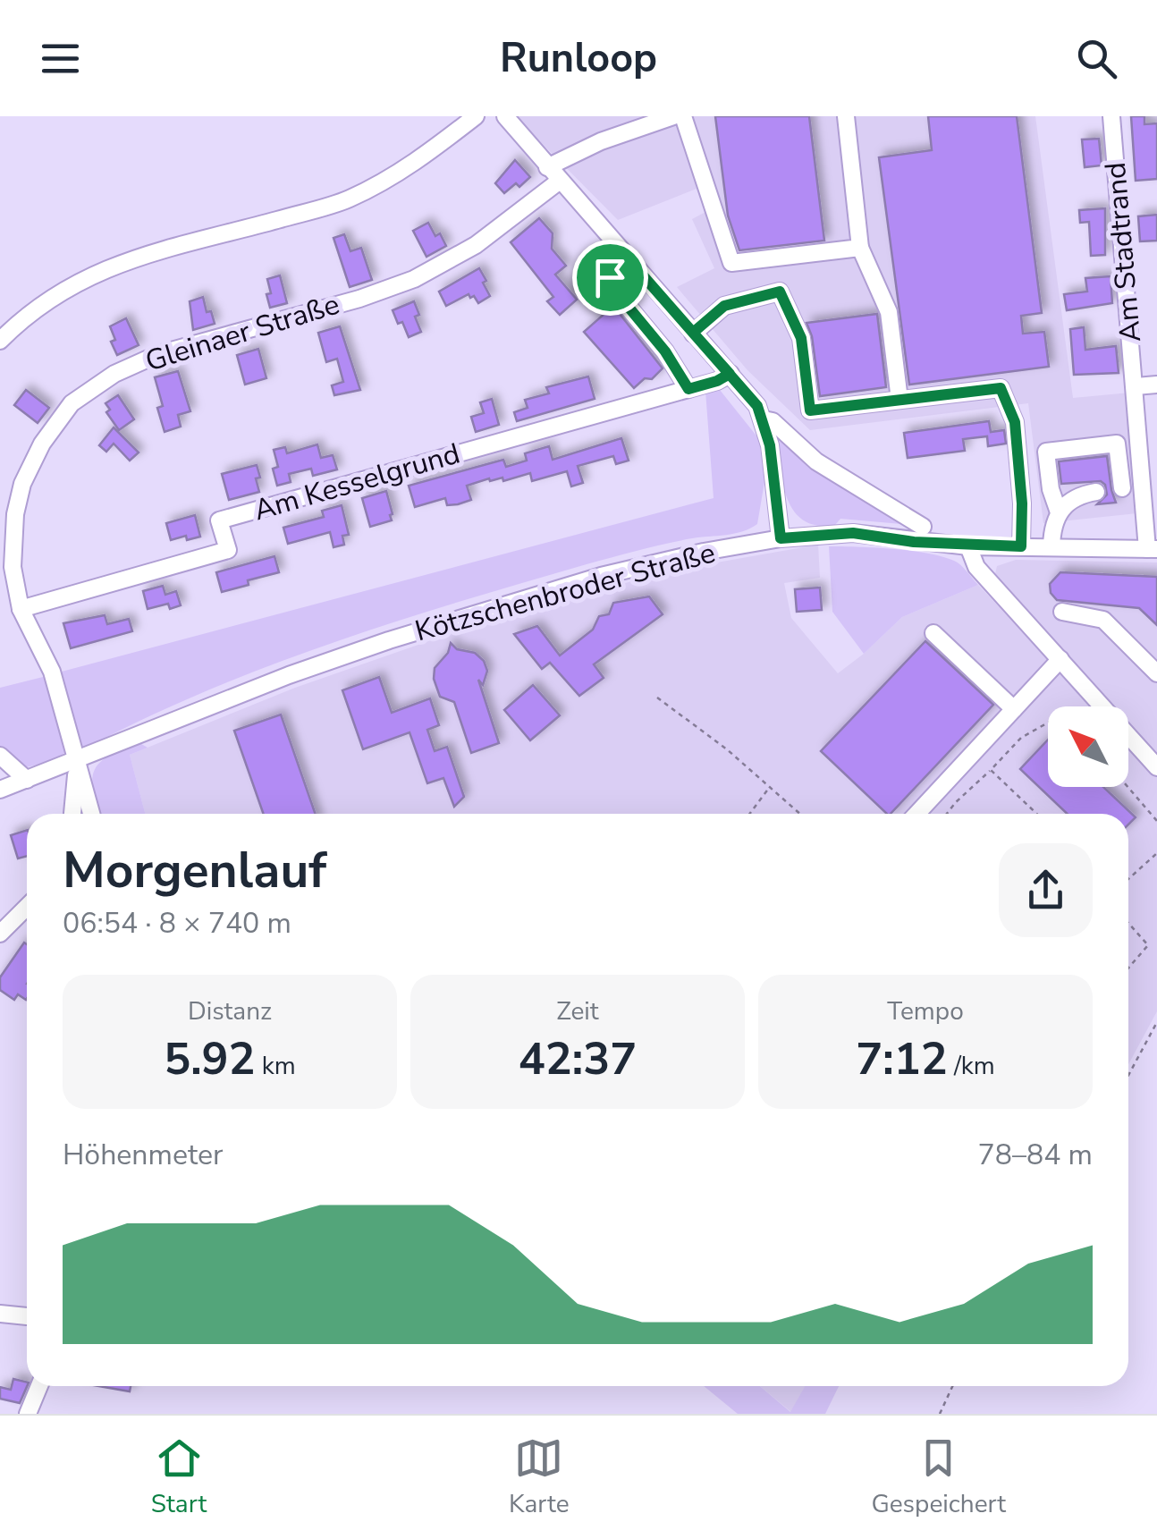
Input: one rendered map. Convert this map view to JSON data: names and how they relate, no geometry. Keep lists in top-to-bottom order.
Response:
{
  "streets": {
    "street": [
      "Am Stadtrand",
      "Gleinaer Straße",
      "Am Kesselgrund",
      "Kötzschenbroder Straße"
    ]
  },
  "crossings": [
    ["Am Stadtrand", "Kötzschenbroder Straße"],
    ["Gleinaer Straße", "Am Kesselgrund"],
    ["Gleinaer Straße", "Kötzschenbroder Straße"]
  ],
  "north": "top left",
  "page": {
    "header": "Runloop",
    "heading": ["Morgenlauf", "06:54 · 8 × 740 m"],
    "stats": [
      ["Distanz", "5.92 km"],
      ["Zeit", "42:37"],
      ["Tempo", "7:12 /km"]
    ],
    "chart": ["Höhenmeter", "78–84 m"],
    "tabs": ["Start", "Karte", "Gespeichert"]
  }
}
